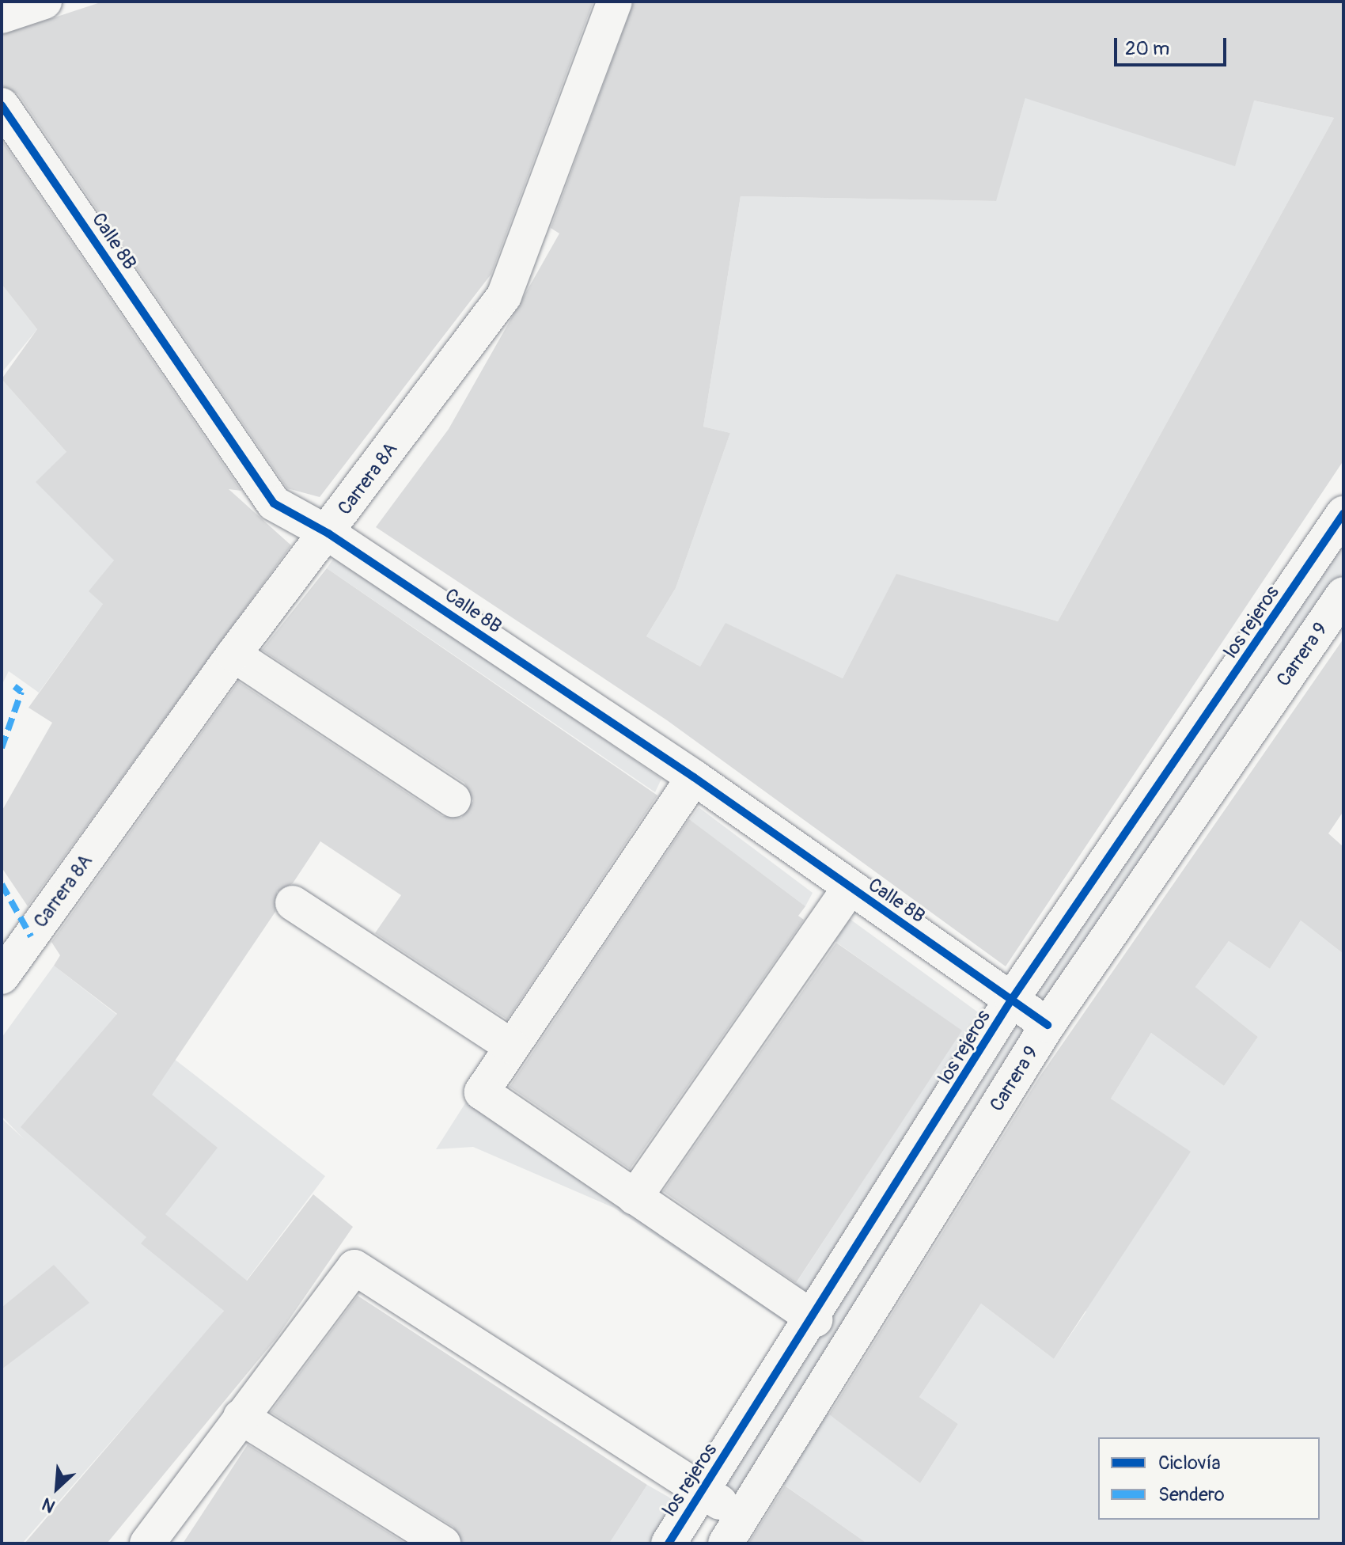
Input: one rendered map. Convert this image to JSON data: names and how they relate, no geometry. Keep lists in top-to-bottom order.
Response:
{
  "streets": {
    "street": [
      "Calle 8B",
      "Carrera 8A",
      "los rejeros",
      "Carrera 9"
    ]
  },
  "crossings": [
    ["Calle 8B", "Carrera 8A"],
    ["Calle 8B", "los rejeros"],
    ["Calle 8B", "Carrera 9"]
  ],
  "legend": ["Ciclovía", "Sendero"],
  "scale_bar": "20 m",
  "north": "bottom left"
}
